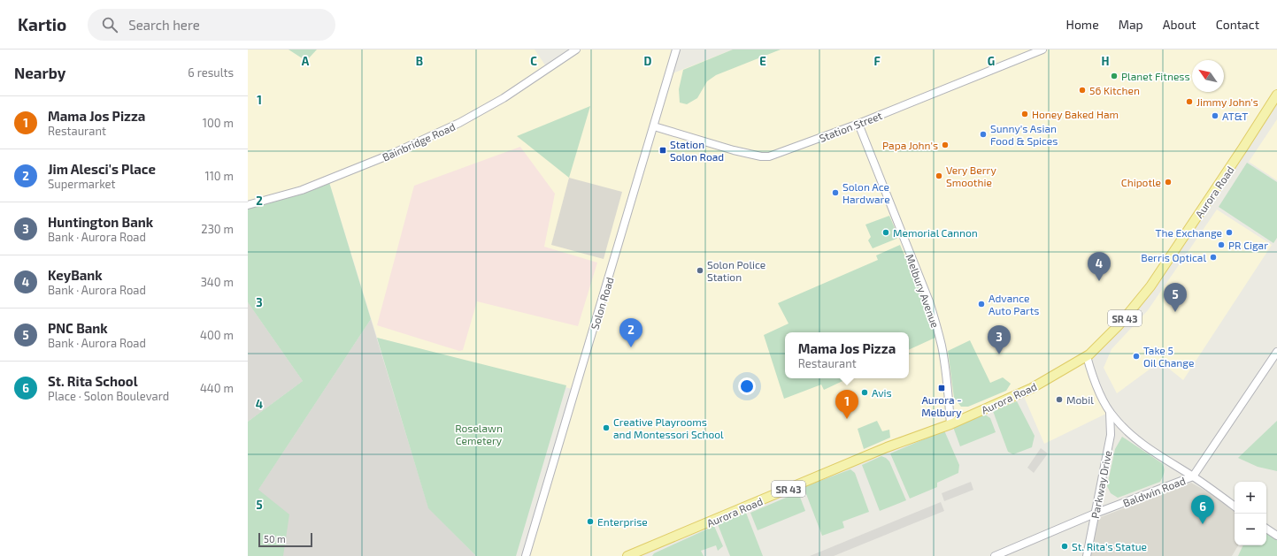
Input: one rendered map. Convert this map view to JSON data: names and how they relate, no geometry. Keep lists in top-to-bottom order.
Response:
{
  "streets": {
    "main road": ["Aurora Road", "SR 43"],
    "street": [
      "Station Street",
      "Bainbridge Road",
      "Melbury Avenue",
      "Solon Road",
      "Parkway Drive",
      "Baldwin Road"
    ]
  },
  "crossings": [
    ["Station Street", "Melbury Avenue"],
    ["Station Street", "Solon Road"],
    ["Aurora Road", "Melbury Avenue"],
    ["Parkway Drive", "Baldwin Road"]
  ],
  "parks": ["Roselawn Cemetery"],
  "places": {
    "other": [
      "Planet Fitness",
      "56 Kitchen",
      "Jimmy John's",
      "Honey Baked Ham",
      "AT&T",
      "Sunny's Asian Food & Spices",
      "Papa John's",
      "Very Berry Smoothie",
      "Chipotle",
      "Solon Ace Hardware",
      "Memorial Cannon",
      "The Exchange",
      "PR Cigar",
      "Berris Optical",
      "Solon Police Station",
      "Advance Auto Parts",
      "Take 5 Oil Change",
      "Avis",
      "Mobil",
      "Creative Playrooms and Montessori School",
      "Enterprise",
      "St. Rita's Statue"
    ],
    "transit": ["Station Solon Road", "Aurora - Melbury"]
  },
  "scale_bar": "50 m",
  "north": "top left",
  "page": {
    "header": "Kartio",
    "search": "Search here",
    "nav": [
      "Home",
      "Map",
      "About",
      "Contact"
    ],
    "heading": ["Nearby", "6 results"],
    "list": [
      {
        "mark": "1",
        "name": "Mama Jos Pizza",
        "note": "Restaurant",
        "value": "100 m"
      },
      {
        "mark": "2",
        "name": "Jim Alesci's Place",
        "note": "Supermarket",
        "value": "110 m"
      },
      {
        "mark": "3",
        "name": "Huntington Bank",
        "note": "Bank · Aurora Road",
        "value": "230 m"
      },
      {
        "mark": "4",
        "name": "KeyBank",
        "note": "Bank · Aurora Road",
        "value": "340 m"
      },
      {
        "mark": "5",
        "name": "PNC Bank",
        "note": "Bank · Aurora Road",
        "value": "400 m"
      },
      {
        "mark": "6",
        "name": "St. Rita School",
        "note": "Place · Solon Boulevard",
        "value": "440 m"
      }
    ],
    "pins": [
      "4",
      "5",
      "2",
      "3",
      "1",
      "6"
    ],
    "popup": ["Mama Jos Pizza", "Restaurant"],
    "map_buttons": ["+", "−"],
    "scale": "50 m"
  },
  "grid": {
    "columns": [
      "A",
      "B",
      "C",
      "D",
      "E",
      "F",
      "G",
      "H"
    ],
    "rows": [
      "1",
      "2",
      "3",
      "4",
      "5"
    ]
  }
}
